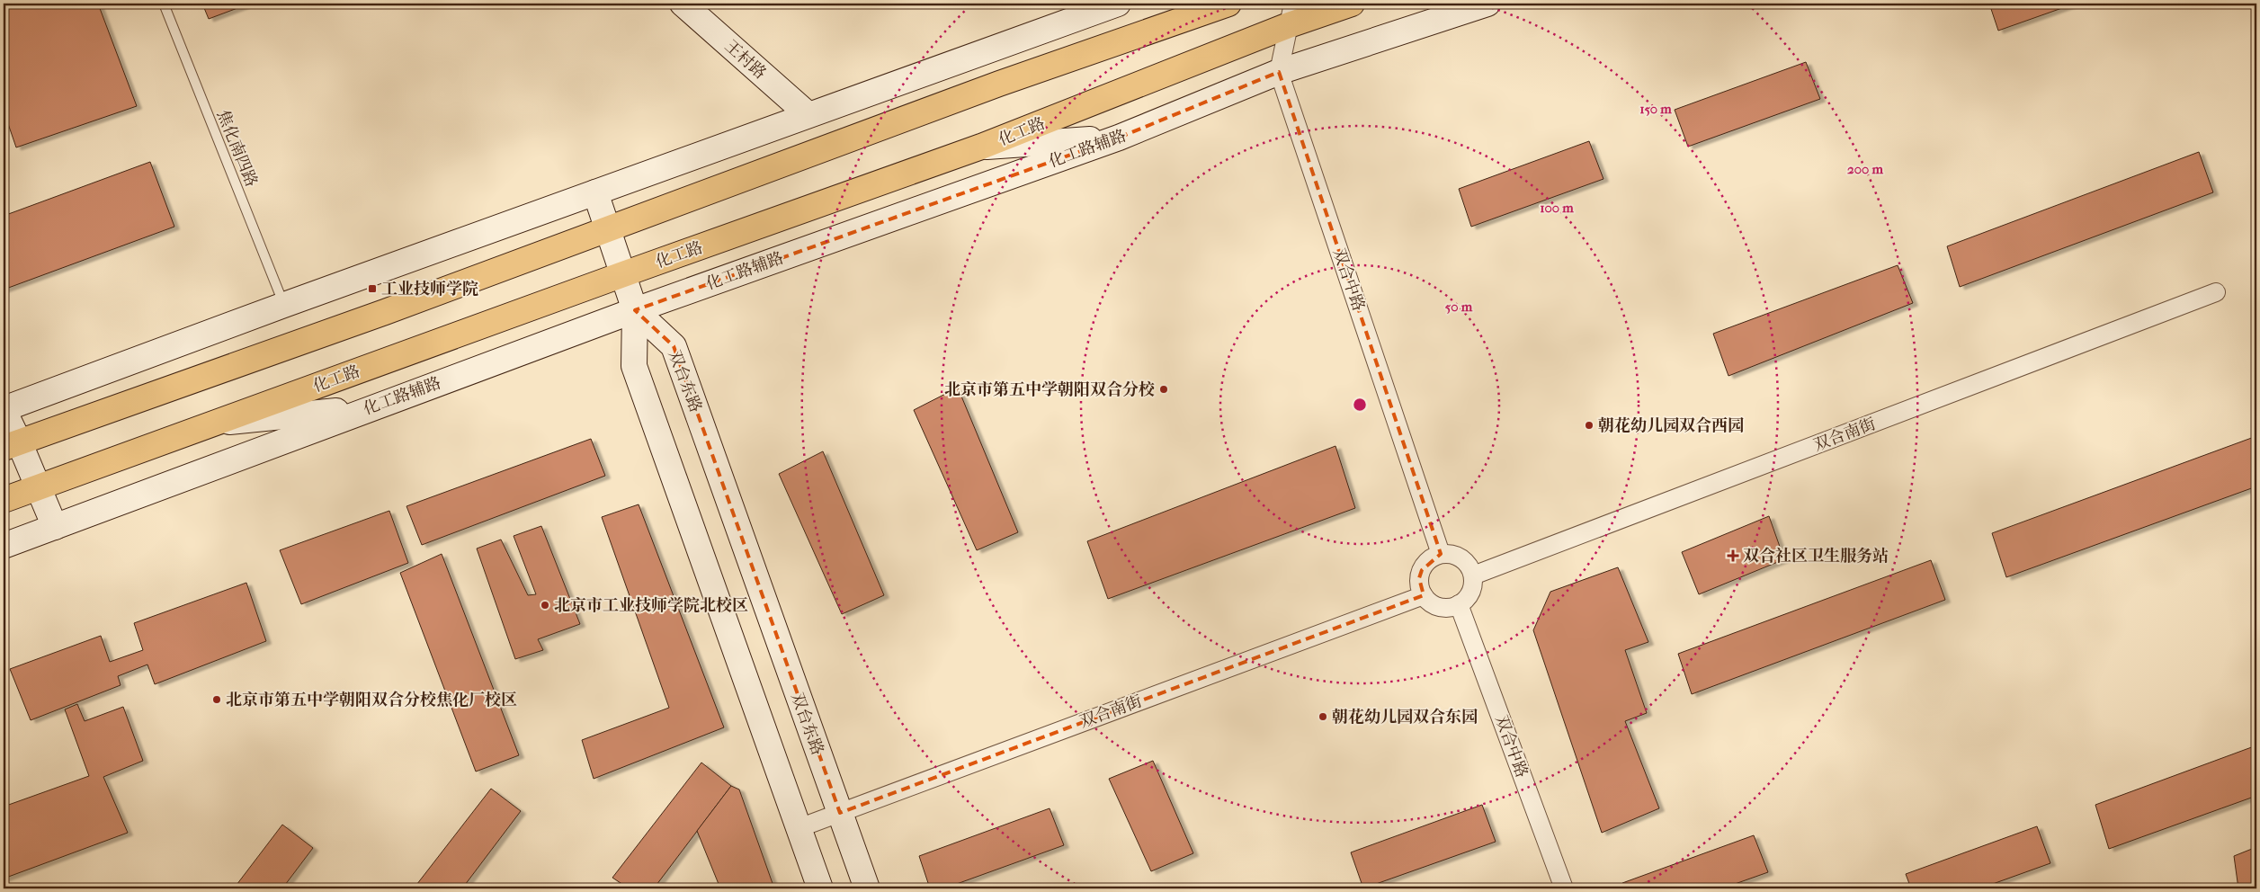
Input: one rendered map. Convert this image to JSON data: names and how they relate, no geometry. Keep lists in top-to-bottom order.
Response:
{
  "streets": {
    "main road": ["化工路"],
    "street": [
      "王村路",
      "化工路辅路",
      "双合中路",
      "双台东路",
      "双合南街"
    ],
    "lane": ["焦化南四路"]
  },
  "crossings": [
    ["化工路辅路", "双合中路"],
    ["化工路辅路", "双台东路"],
    ["双合中路", "双合南街"],
    ["双台东路", "双合南街"]
  ],
  "places": {
    "transit": ["工业技师学院"],
    "other": [
      "北京市第五中学朝阳双合分校",
      "朝花幼儿园双合西园",
      "北京市工业技师学院北校区",
      "北京市第五中学朝阳双合分校焦化厂校区",
      "朝花幼儿园双合东园"
    ],
    "health": ["双合社区卫生服务站"]
  },
  "rings": [
    "150 m",
    "200 m",
    "100 m",
    "50 m"
  ]
}
